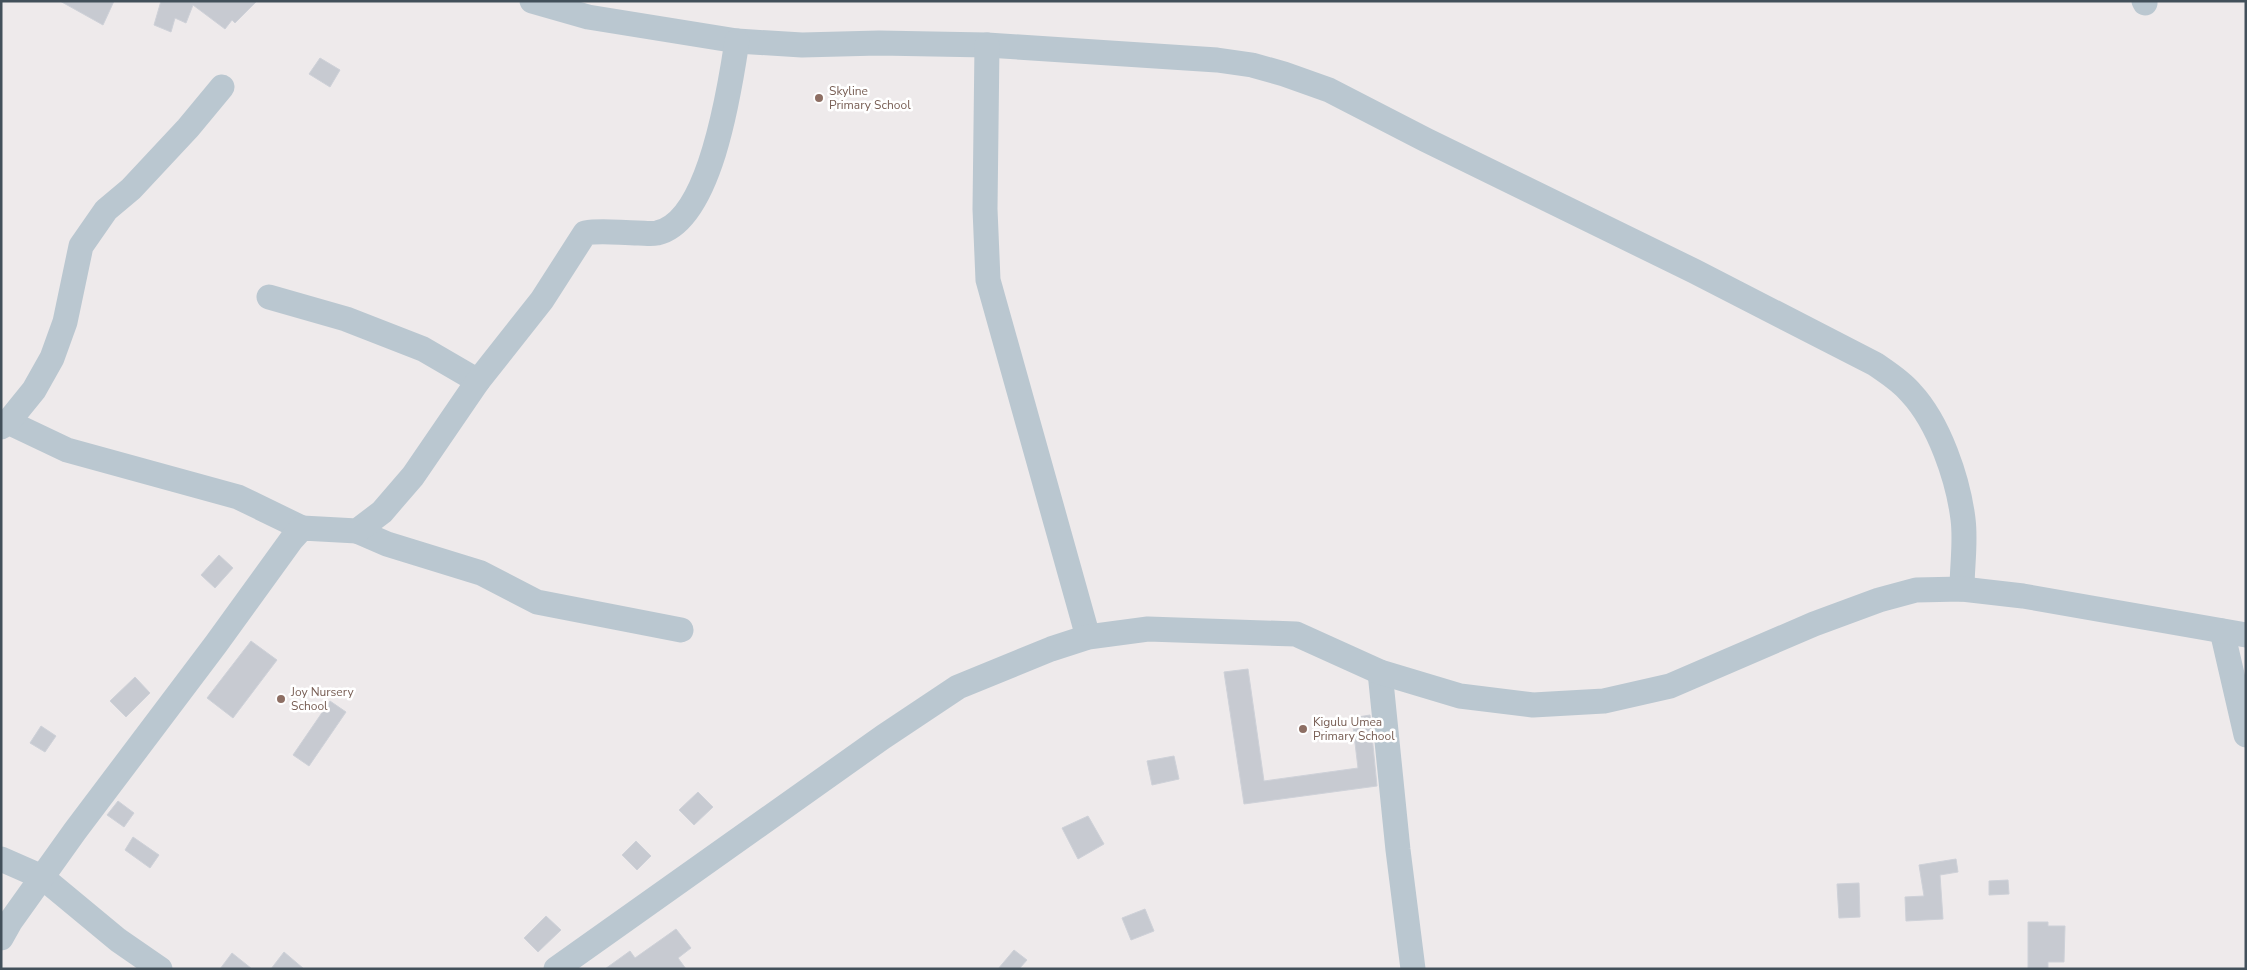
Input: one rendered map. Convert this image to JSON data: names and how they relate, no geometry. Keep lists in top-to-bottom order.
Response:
{
  "places": ["Skyline Primary School", "Joy Nursery School", "Kigulu Umea Primary School"]
}
